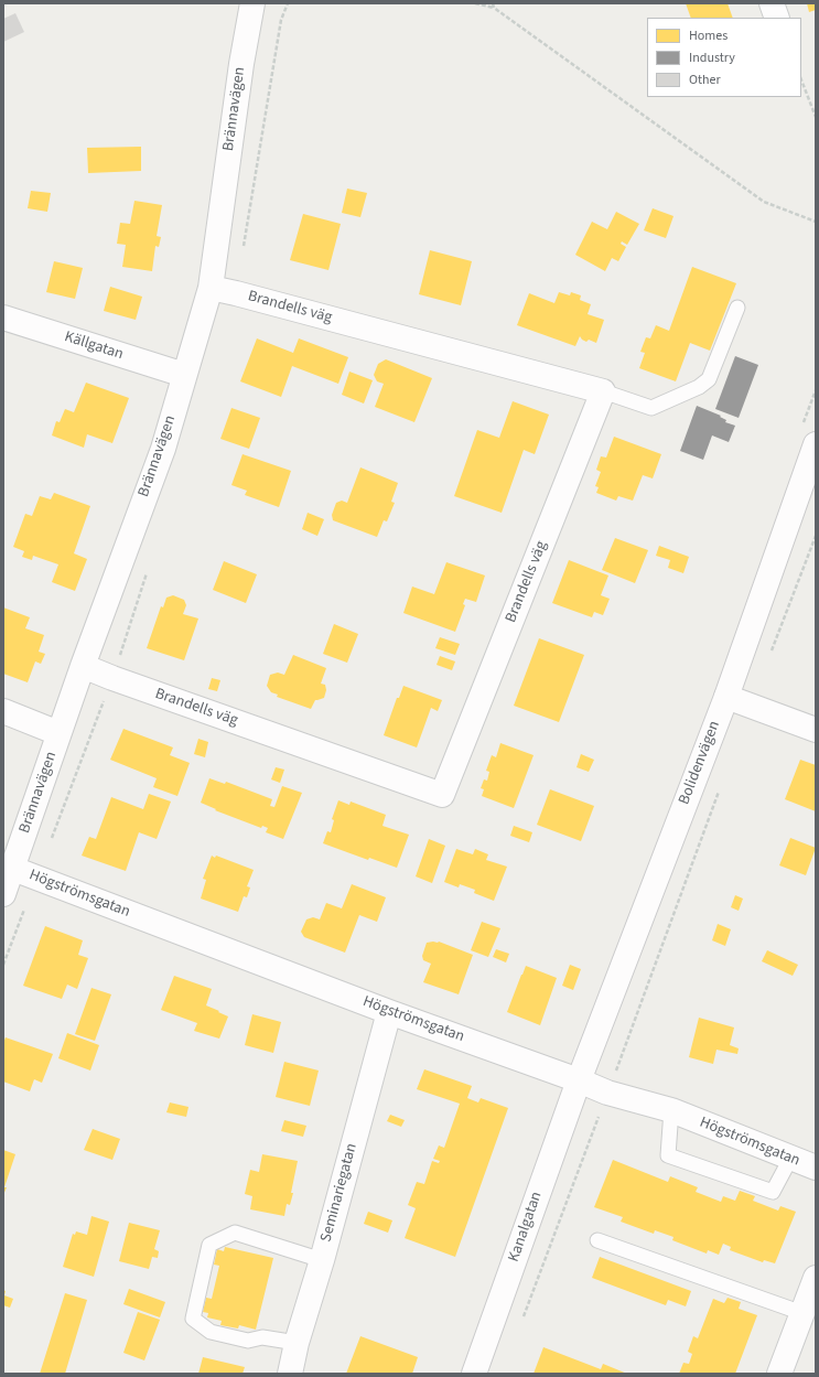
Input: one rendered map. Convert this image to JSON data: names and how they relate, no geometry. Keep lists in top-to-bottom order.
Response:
{
  "streets": {
    "street": [
      "Brännavägen",
      "Brandells väg",
      "Källgatan",
      "Bolidenvägen",
      "Högströmsgatan",
      "Seminariegatan",
      "Kanalgatan"
    ]
  },
  "crossings": [
    ["Brännavägen", "Brandells väg"],
    ["Brännavägen", "Källgatan"],
    ["Brännavägen", "Högströmsgatan"],
    ["Bolidenvägen", "Högströmsgatan"],
    ["Bolidenvägen", "Kanalgatan"],
    ["Högströmsgatan", "Seminariegatan"],
    ["Högströmsgatan", "Kanalgatan"]
  ],
  "legend": ["Homes", "Industry", "Other"]
}
